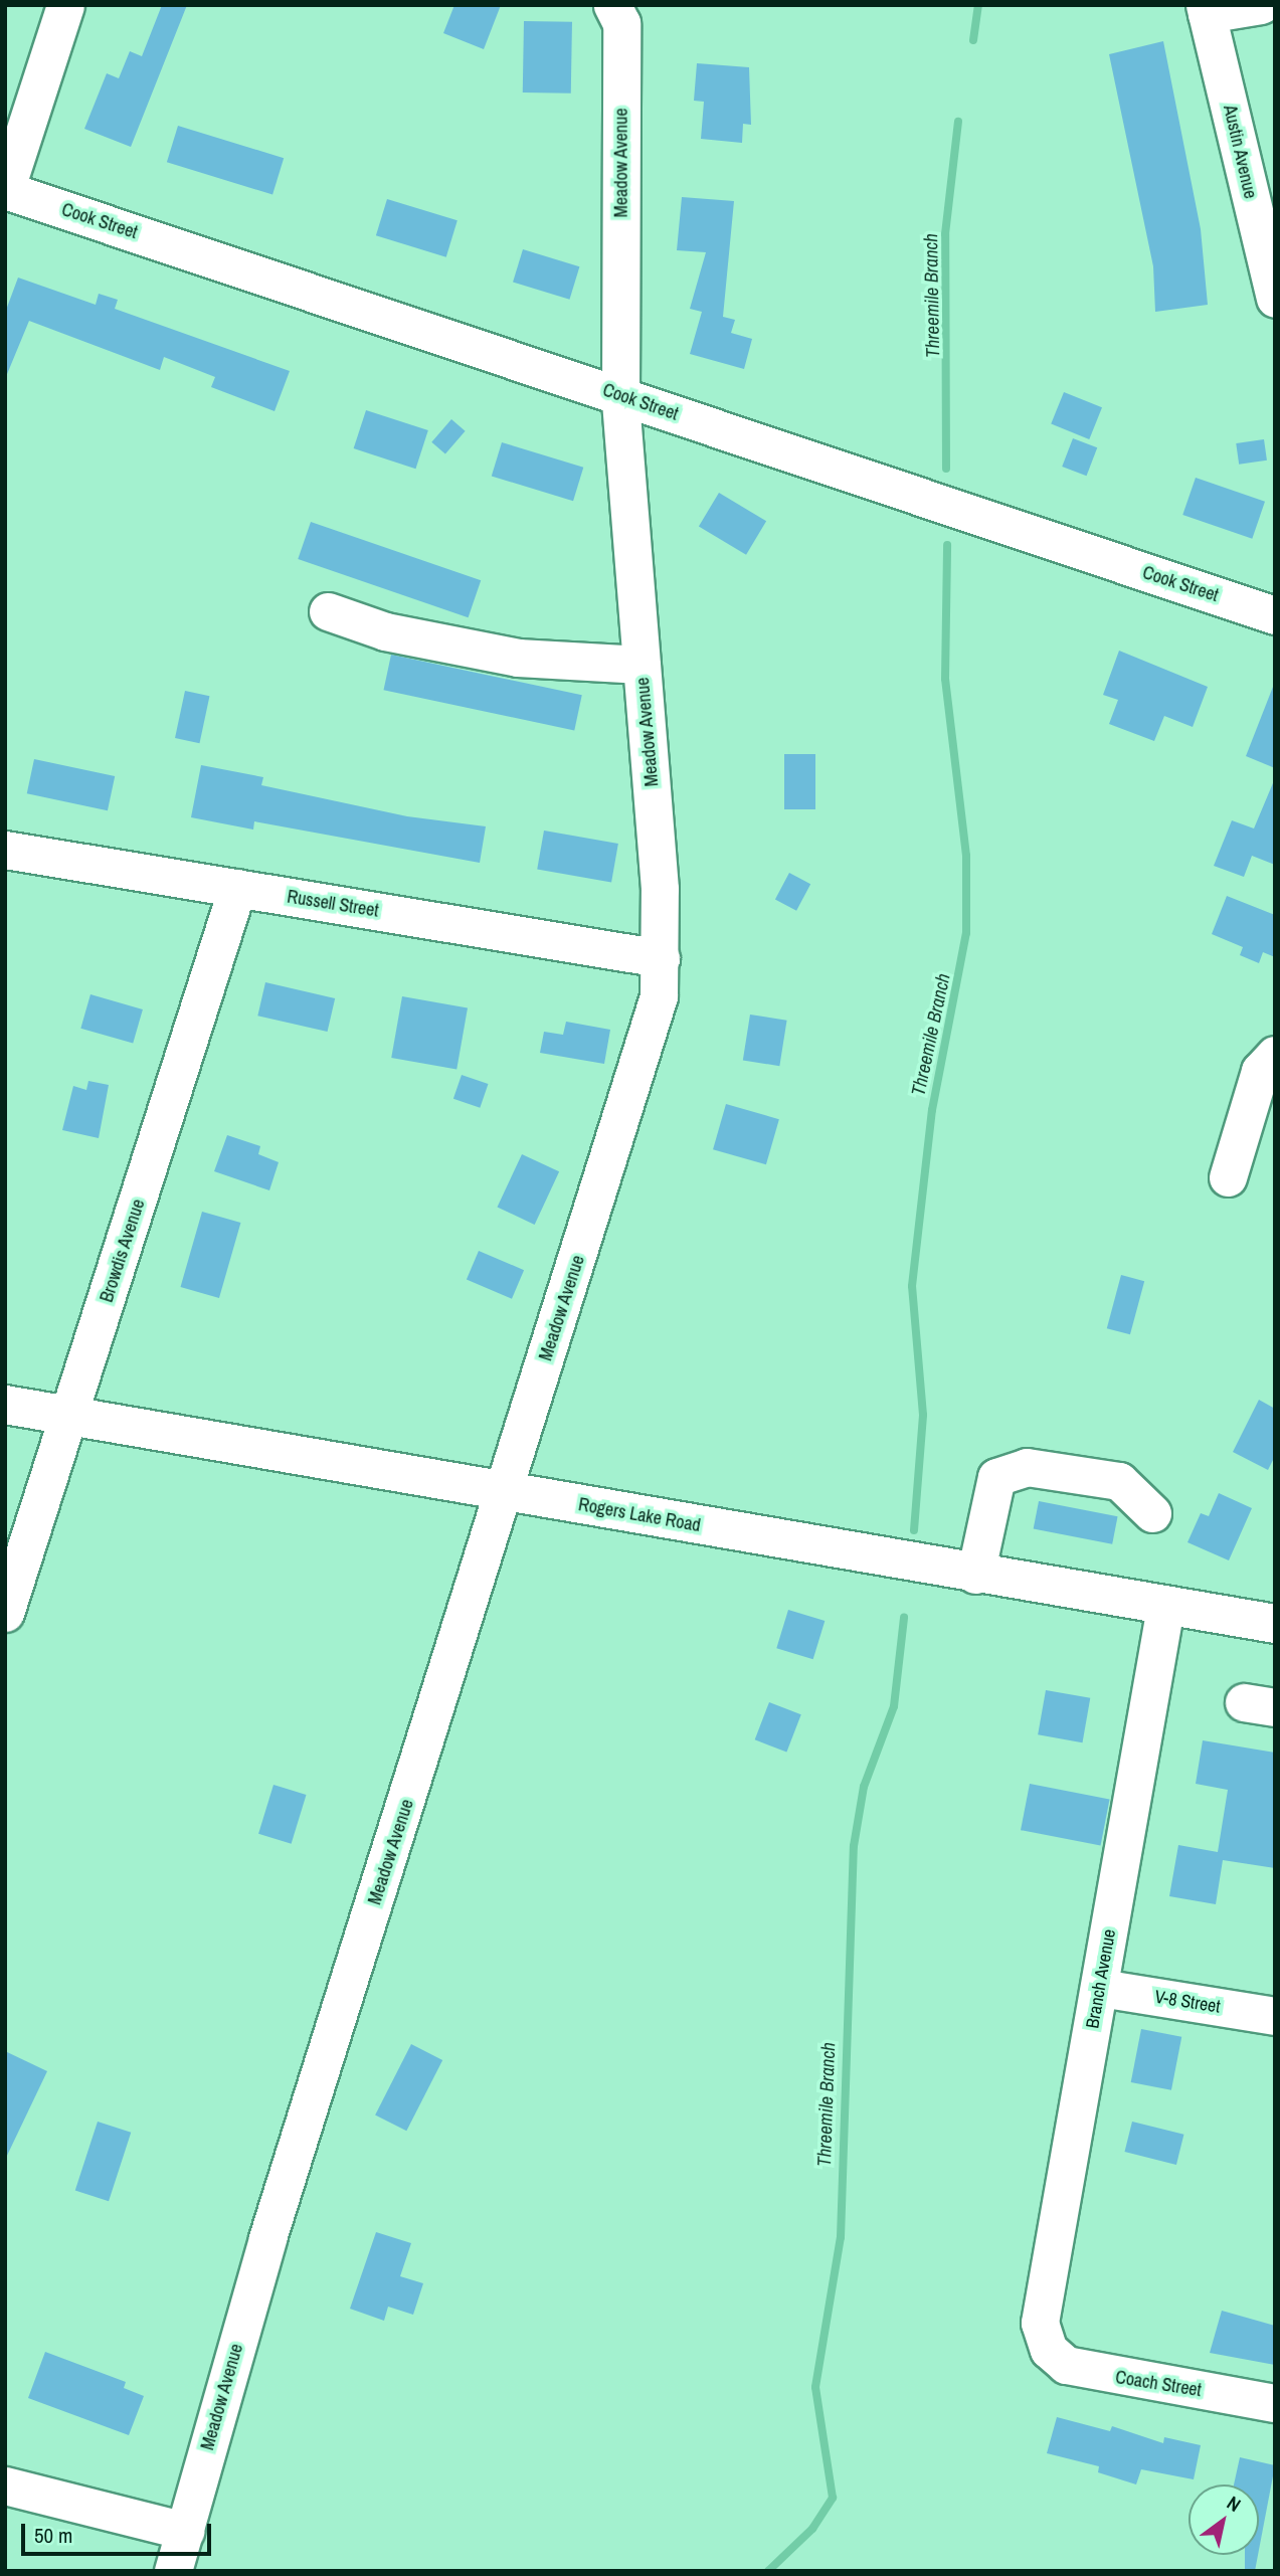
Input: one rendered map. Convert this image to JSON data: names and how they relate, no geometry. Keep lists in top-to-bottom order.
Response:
{
  "streets": {
    "main road": ["Rogers Lake Road"],
    "street": [
      "Austin Avenue",
      "Meadow Avenue",
      "Cook Street",
      "Russell Street",
      "Browdis Avenue",
      "Branch Avenue",
      "V-8 Street",
      "Coach Street"
    ]
  },
  "crossings": [
    ["Meadow Avenue", "Cook Street"],
    ["Meadow Avenue", "Russell Street"],
    ["Meadow Avenue", "Rogers Lake Road"],
    ["Russell Street", "Browdis Avenue"],
    ["Browdis Avenue", "Rogers Lake Road"],
    ["Rogers Lake Road", "Branch Avenue"],
    ["Branch Avenue", "V-8 Street"],
    ["Branch Avenue", "Coach Street"]
  ],
  "water": ["Threemile Branch"],
  "scale_bar": "50 m",
  "north": "top right"
}
